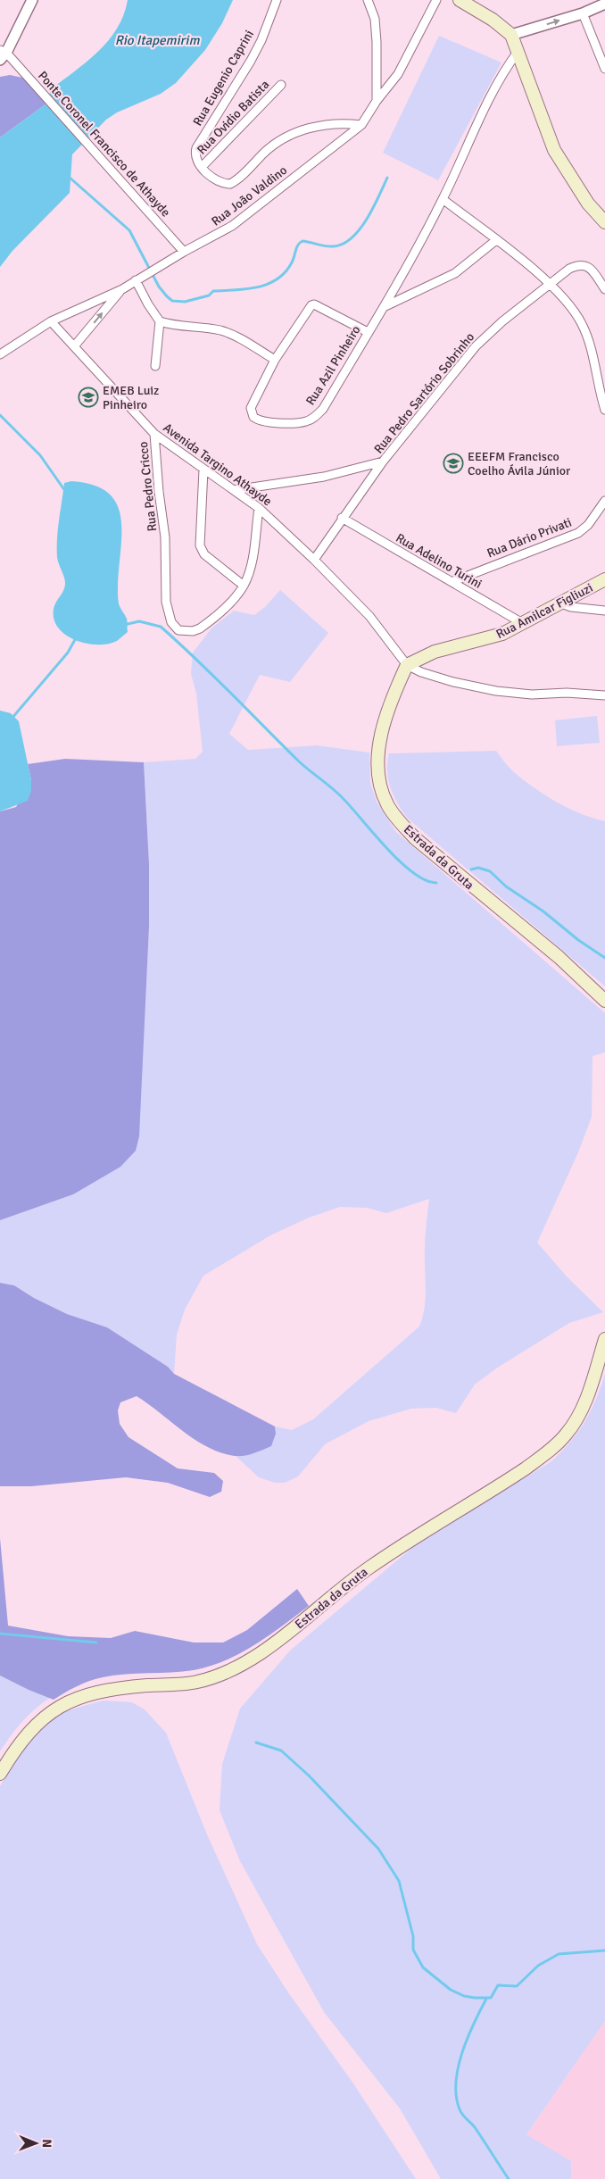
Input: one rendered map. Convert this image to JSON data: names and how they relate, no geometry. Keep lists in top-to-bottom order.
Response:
{
  "streets": {
    "main road": ["Rua Amilcar Figliuzi", "Estrada da Gruta"],
    "street": [
      "Rua Eugenio Caprini",
      "Rua Ovidio Batista",
      "Ponte Coronel Francisco de Athayde",
      "Rua João Valdino",
      "Rua Azil Pinheiro",
      "Rua Pedro Sartório Sobrinho",
      "Avenida Targino Athayde",
      "Rua Pedro Cricco",
      "Rua Dário Privati",
      "Rua Adelino Turini"
    ]
  },
  "crossings": [
    ["Rua Eugenio Caprini", "Rua Ovidio Batista"],
    ["Ponte Coronel Francisco de Athayde", "Rua João Valdino"],
    ["Rua João Valdino", "Avenida Targino Athayde"],
    ["Rua Pedro Sartório Sobrinho", "Avenida Targino Athayde"],
    ["Rua Pedro Sartório Sobrinho", "Rua Adelino Turini"],
    ["Avenida Targino Athayde", "Rua Pedro Cricco"],
    ["Avenida Targino Athayde", "Rua Amilcar Figliuzi"],
    ["Avenida Targino Athayde", "Estrada da Gruta"],
    ["Rua Dário Privati", "Rua Adelino Turini"],
    ["Rua Adelino Turini", "Rua Amilcar Figliuzi"],
    ["Rua Amilcar Figliuzi", "Estrada da Gruta"]
  ],
  "water": ["Rio Itapemirim"],
  "places": {
    "school or university": ["EMEB Luiz Pinheiro", "EEEFM Francisco Coelho Ávila Júnior"]
  },
  "north": "right"
}
